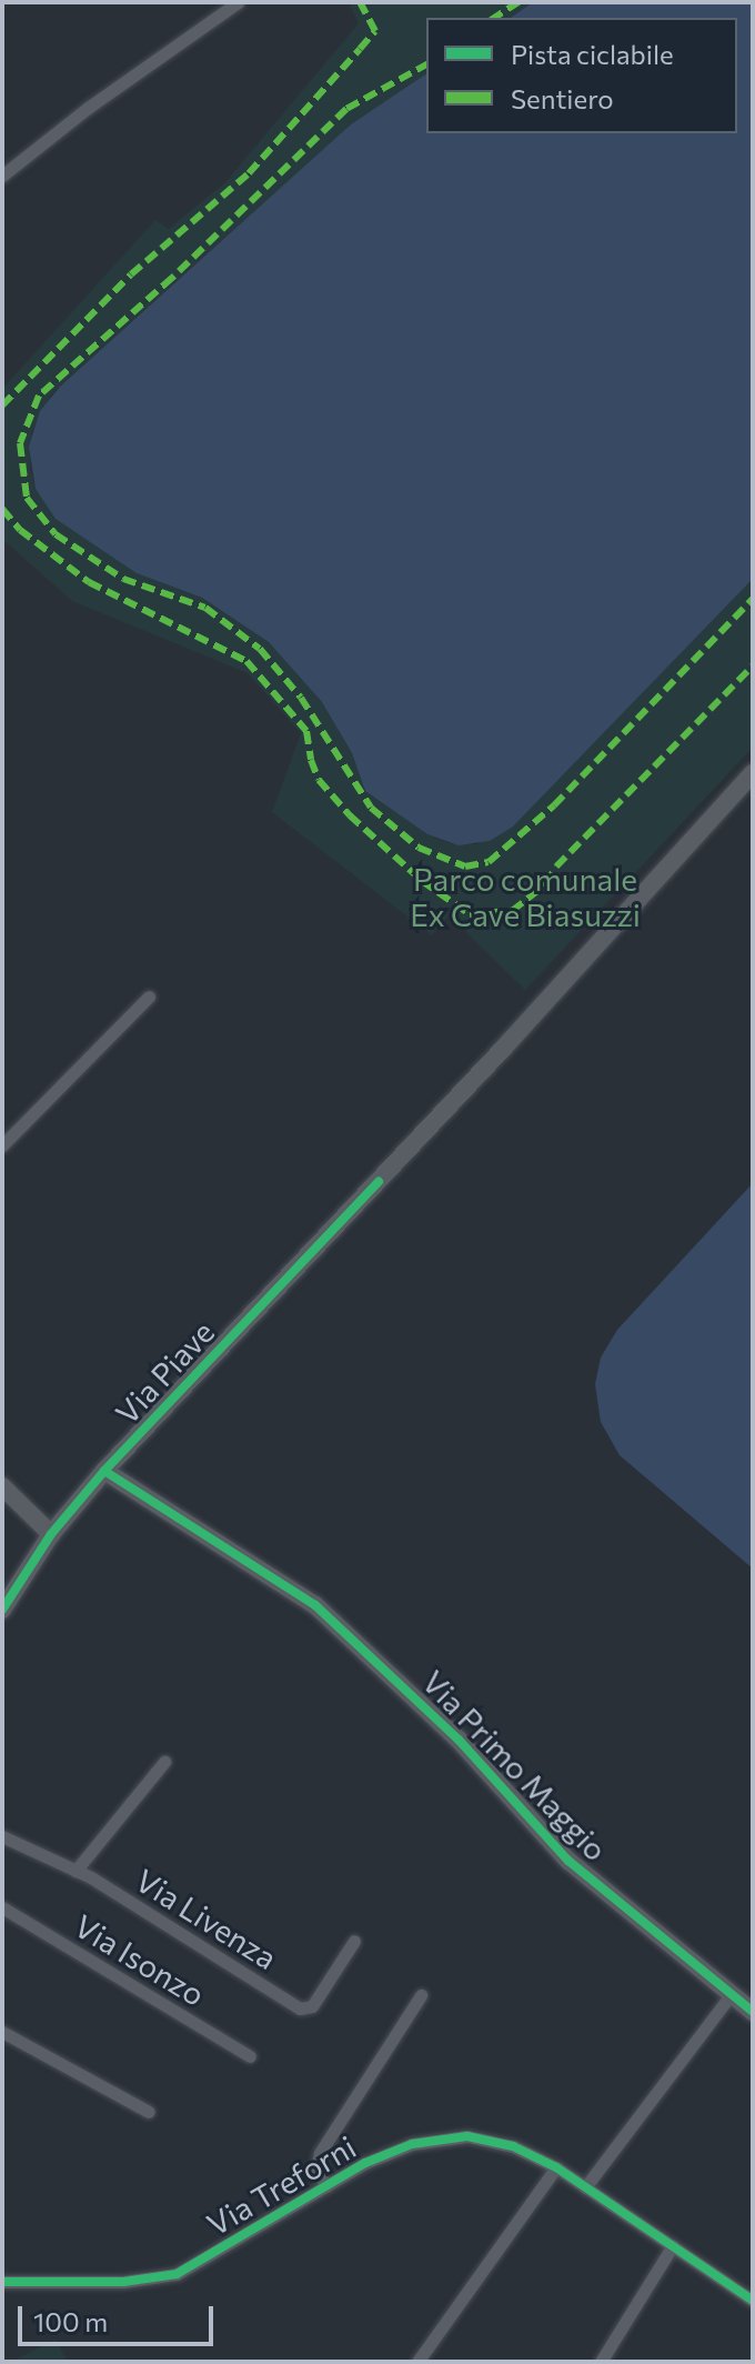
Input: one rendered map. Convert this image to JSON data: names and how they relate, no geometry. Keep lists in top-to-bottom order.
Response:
{
  "streets": {
    "main road": ["Via Piave", "Via Primo Maggio"],
    "street": ["Via Livenza", "Via Isonzo", "Via Treforni"]
  },
  "crossings": [
    ["Via Piave", "Via Primo Maggio"]
  ],
  "parks": ["Parco comunale Ex Cave Biasuzzi"],
  "legend": ["Pista ciclabile", "Sentiero"],
  "scale_bar": "100 m"
}
